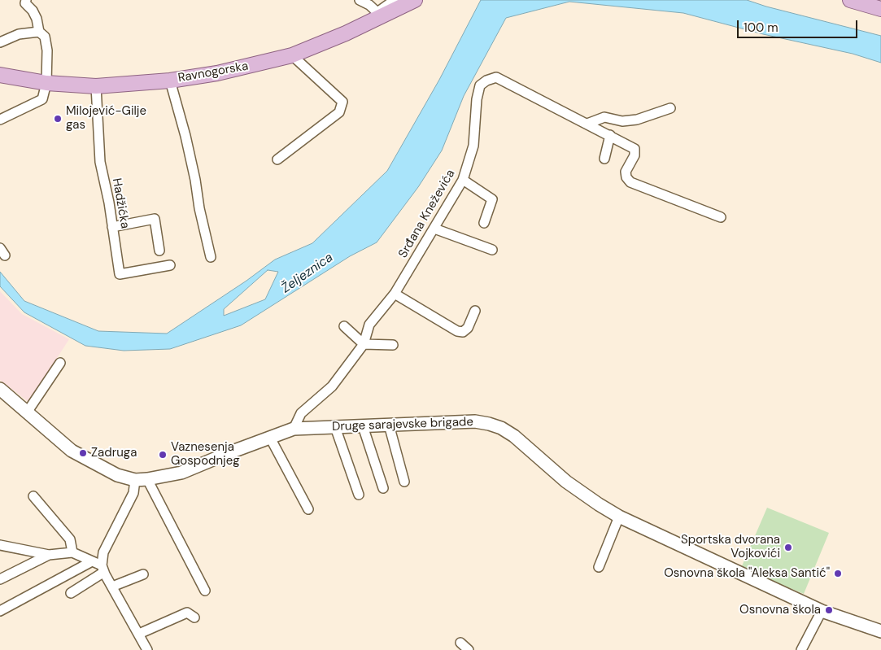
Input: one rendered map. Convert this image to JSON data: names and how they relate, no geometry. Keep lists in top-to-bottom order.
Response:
{
  "streets": {
    "main road": ["Ravnogorska", "Druge sarajevske brigade"],
    "street": ["Hadžićka", "Srđana Kneževića"]
  },
  "crossings": [
    ["Ravnogorska", "Hadžićka"],
    ["Srđana Kneževića", "Druge sarajevske brigade"]
  ],
  "water": ["Željeznica"],
  "places": [
    "Milojević-Gilje gas",
    "Zadruga",
    "Vaznesenja Gospodnjeg",
    "Sportska dvorana Vojkovići",
    "Osnovna škola \"Aleksa Santić\"",
    "Osnovna škola"
  ],
  "scale_bar": "100 m"
}
